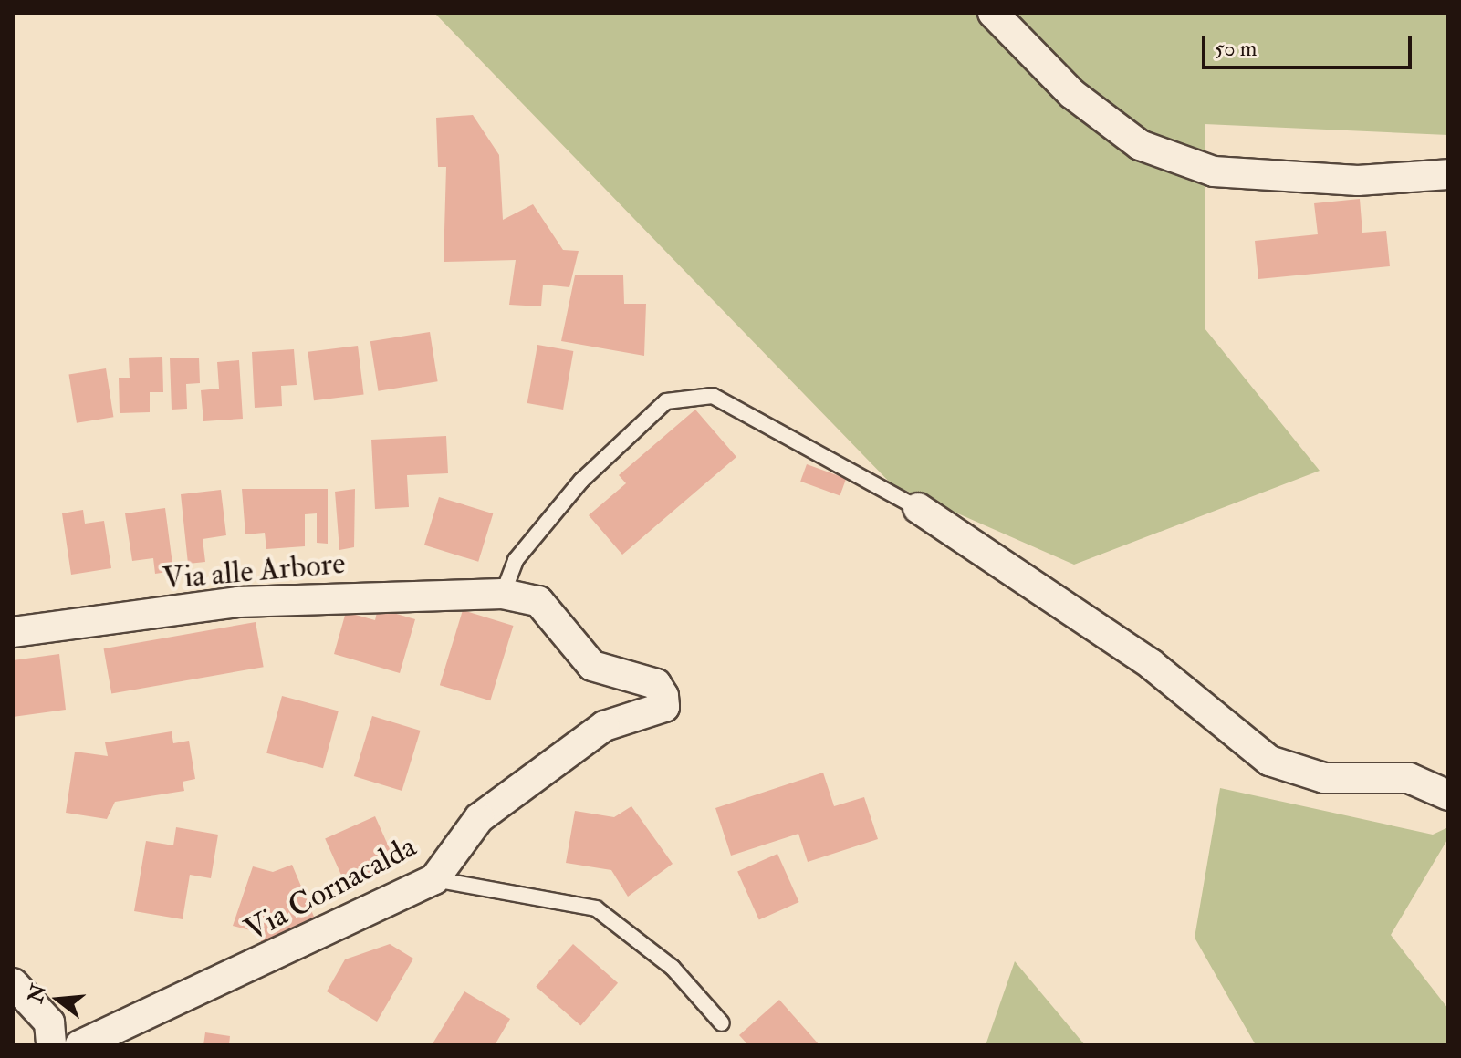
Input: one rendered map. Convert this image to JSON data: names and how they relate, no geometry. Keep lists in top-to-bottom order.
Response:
{
  "streets": {
    "street": ["Via alle Arbore", "Via Cornacalda"]
  },
  "crossings": [
    ["Via alle Arbore", "Via Cornacalda"]
  ],
  "scale_bar": "50 m",
  "north": "left"
}
